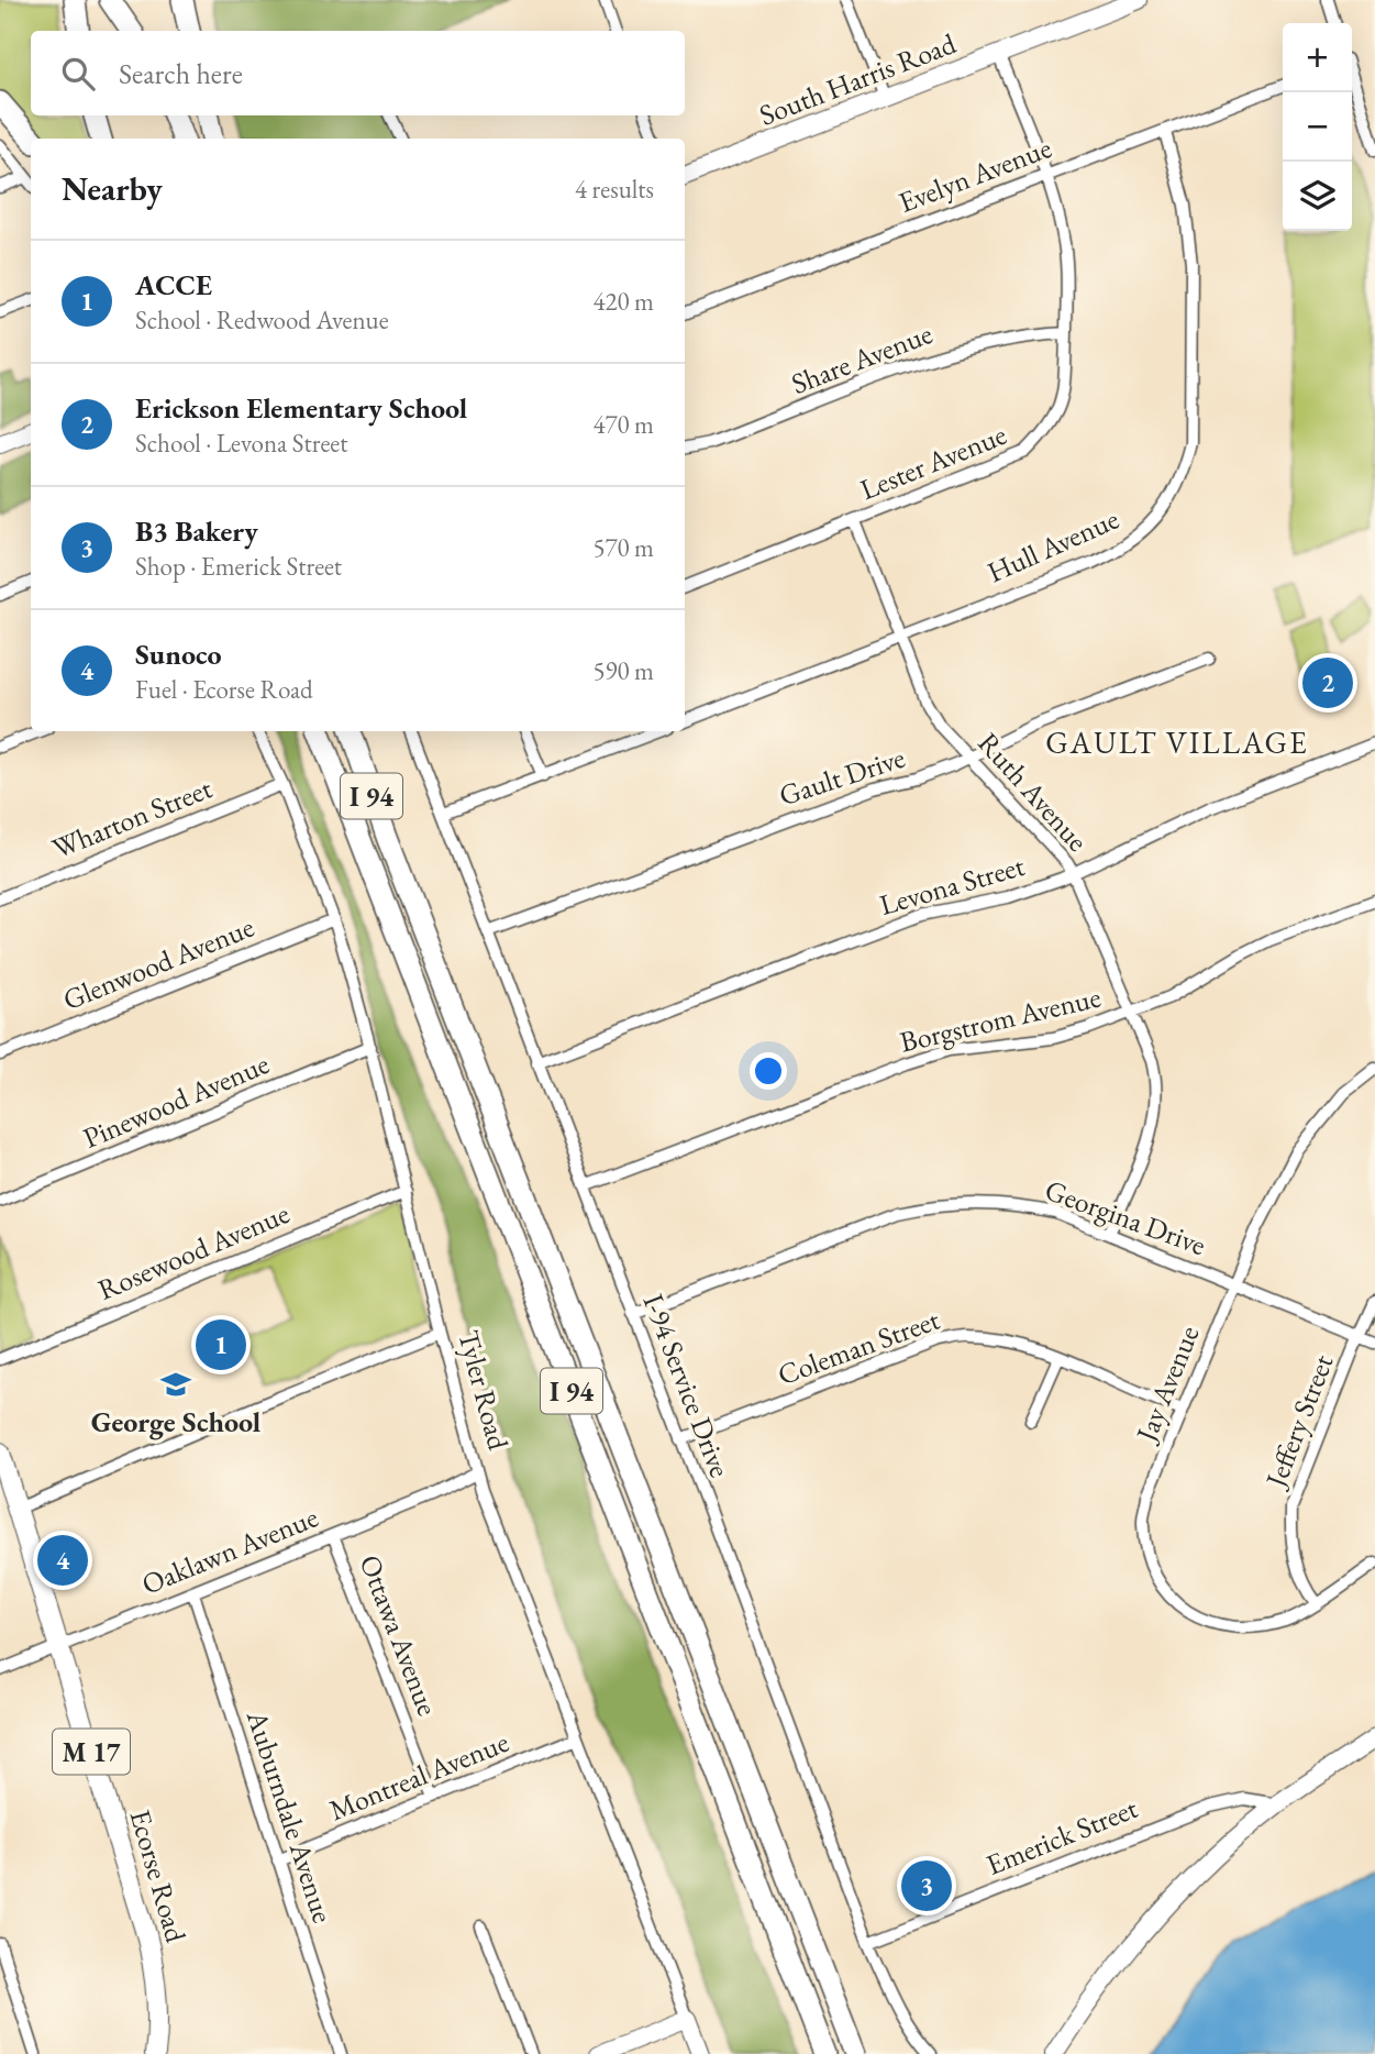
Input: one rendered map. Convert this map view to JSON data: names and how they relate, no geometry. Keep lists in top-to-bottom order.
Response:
{
  "streets": {
    "highway": ["I 94"],
    "main road": [
      "South Harris Road",
      "Tyler Road",
      "M 17",
      "Ecorse Road"
    ],
    "street": [
      "Evelyn Avenue",
      "Share Avenue",
      "Lester Avenue",
      "Hull Avenue",
      "Gault Drive",
      "Ruth Avenue",
      "Wharton Street",
      "Levona Street",
      "Glenwood Avenue",
      "Borgstrom Avenue",
      "Pinewood Avenue",
      "Georgina Drive",
      "Rosewood Avenue",
      "Coleman Street",
      "Jay Avenue",
      "I-94 Service Drive",
      "Jeffery Street",
      "Oaklawn Avenue",
      "Ottawa Avenue",
      "Montreal Avenue",
      "Auburndale Avenue",
      "Emerick Street"
    ]
  },
  "crossings": [
    ["South Harris Road", "Lester Avenue"],
    ["Evelyn Avenue", "Lester Avenue"],
    ["Evelyn Avenue", "Hull Avenue"],
    ["Share Avenue", "Lester Avenue"],
    ["Lester Avenue", "Ruth Avenue"],
    ["Hull Avenue", "Ruth Avenue"],
    ["Gault Drive", "Ruth Avenue"],
    ["Gault Drive", "I-94 Service Drive"],
    ["Ruth Avenue", "Levona Street"],
    ["Ruth Avenue", "Borgstrom Avenue"],
    ["Ruth Avenue", "Georgina Drive"],
    ["Wharton Street", "Tyler Road"],
    ["Levona Street", "I-94 Service Drive"],
    ["Glenwood Avenue", "Tyler Road"],
    ["Borgstrom Avenue", "I-94 Service Drive"],
    ["Pinewood Avenue", "Tyler Road"],
    ["Georgina Drive", "Jay Avenue"],
    ["Georgina Drive", "I-94 Service Drive"],
    ["Georgina Drive", "Jeffery Street"],
    ["Rosewood Avenue", "Tyler Road"],
    ["Coleman Street", "Jay Avenue"],
    ["Coleman Street", "I-94 Service Drive"],
    ["Jay Avenue", "Jeffery Street"],
    ["I-94 Service Drive", "Emerick Street"],
    ["Tyler Road", "Oaklawn Avenue"],
    ["Tyler Road", "Montreal Avenue"],
    ["Oaklawn Avenue", "Ottawa Avenue"],
    ["Oaklawn Avenue", "Auburndale Avenue"],
    ["Oaklawn Avenue", "Ecorse Road"],
    ["Ottawa Avenue", "Montreal Avenue"],
    ["Montreal Avenue", "Auburndale Avenue"]
  ],
  "districts": ["GAULT VILLAGE"],
  "places": {
    "school or university": ["George School"]
  },
  "page": {
    "map_buttons": ["+", "−"],
    "search": "Search here",
    "heading": ["Nearby", "4 results"],
    "list": [
      {
        "mark": "1",
        "name": "ACCE",
        "note": "School · Redwood Avenue",
        "value": "420 m"
      },
      {
        "mark": "2",
        "name": "Erickson Elementary School",
        "note": "School · Levona Street",
        "value": "470 m"
      },
      {
        "mark": "3",
        "name": "B3 Bakery",
        "note": "Shop · Emerick Street",
        "value": "570 m"
      },
      {
        "mark": "4",
        "name": "Sunoco",
        "note": "Fuel · Ecorse Road",
        "value": "590 m"
      }
    ],
    "pins": [
      "2",
      "1",
      "4",
      "3"
    ]
  }
}
